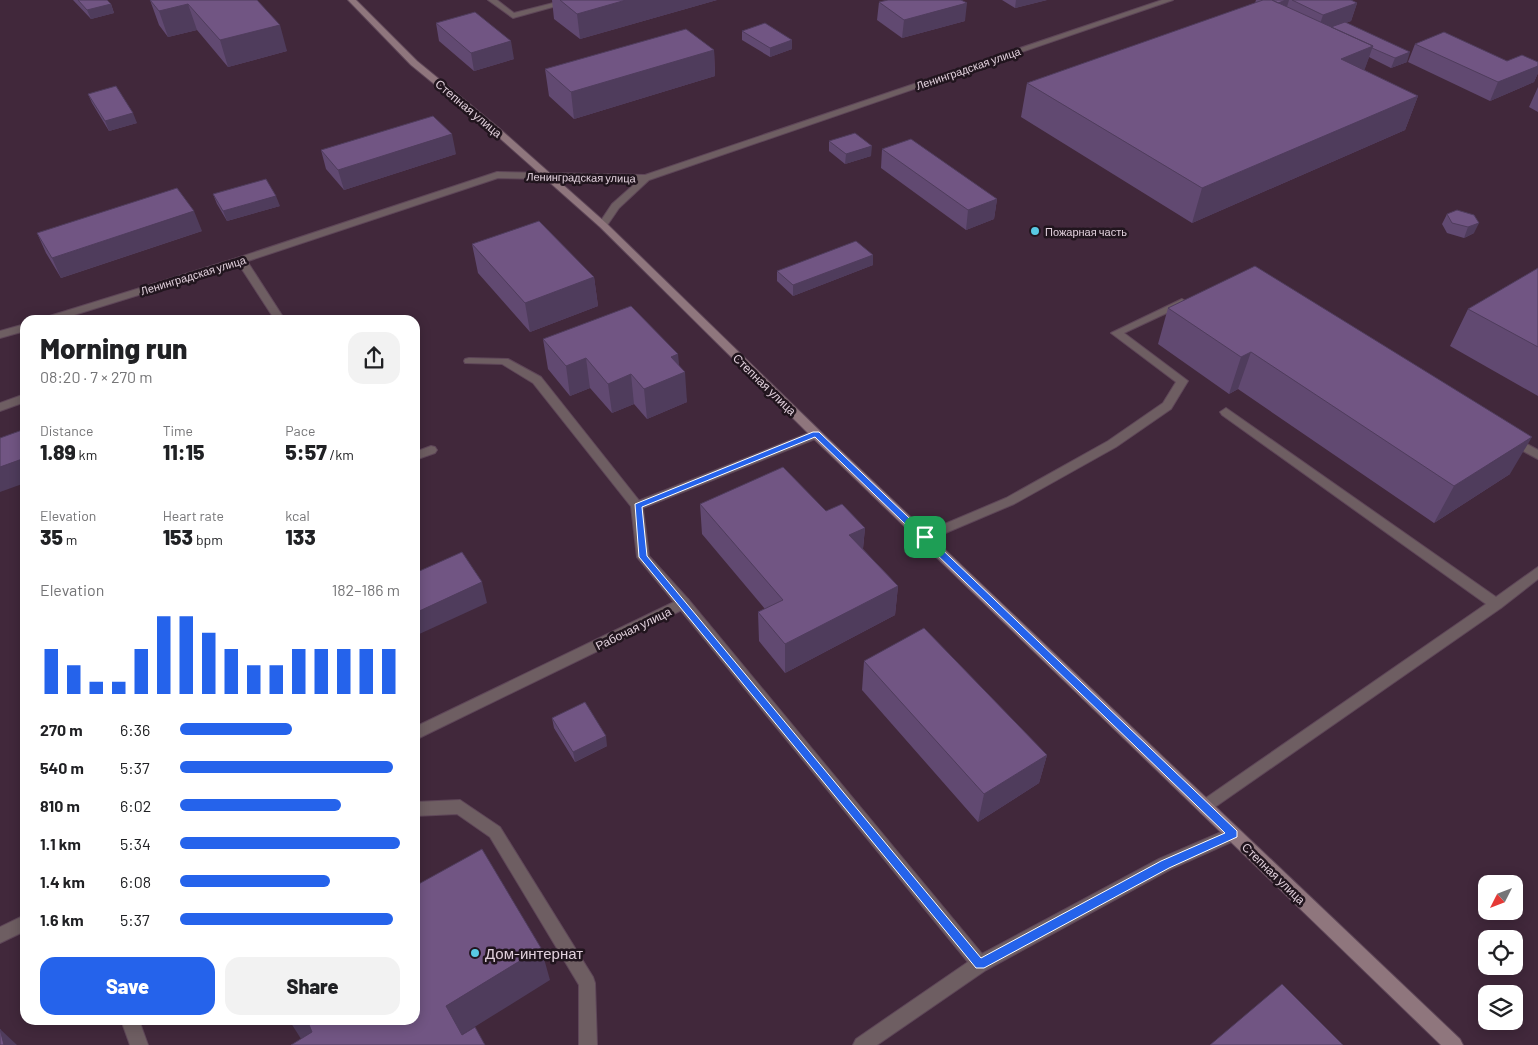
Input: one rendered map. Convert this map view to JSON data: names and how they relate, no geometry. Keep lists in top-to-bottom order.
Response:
{
  "streets": {
    "street": ["Ленинградская улица", "Степная улица", "Рабочая улица"]
  },
  "crossings": [
    ["Ленинградская улица", "Степная улица"]
  ],
  "places": ["Пожарная часть", "Дом-интернат"],
  "north": "bottom left",
  "page": {
    "heading": ["Morning run", "08:20 · 7 × 270 m"],
    "stats": [
      ["Distance", "1.89 km"],
      ["Time", "11:15"],
      ["Pace", "5:57 /km"],
      ["Elevation", "35 m"],
      ["Heart rate", "153 bpm"],
      ["kcal", "133"]
    ],
    "chart": ["Elevation", "182–186 m"],
    "list": [
      {
        "name": "270 m",
        "note": "6:36"
      },
      {
        "name": "540 m",
        "note": "5:37"
      },
      {
        "name": "810 m",
        "note": "6:02"
      },
      {
        "name": "1.1 km",
        "note": "5:34"
      },
      {
        "name": "1.4 km",
        "note": "6:08"
      },
      {
        "name": "1.6 km",
        "note": "5:37"
      }
    ],
    "buttons": ["Save", "Share"]
  }
}
